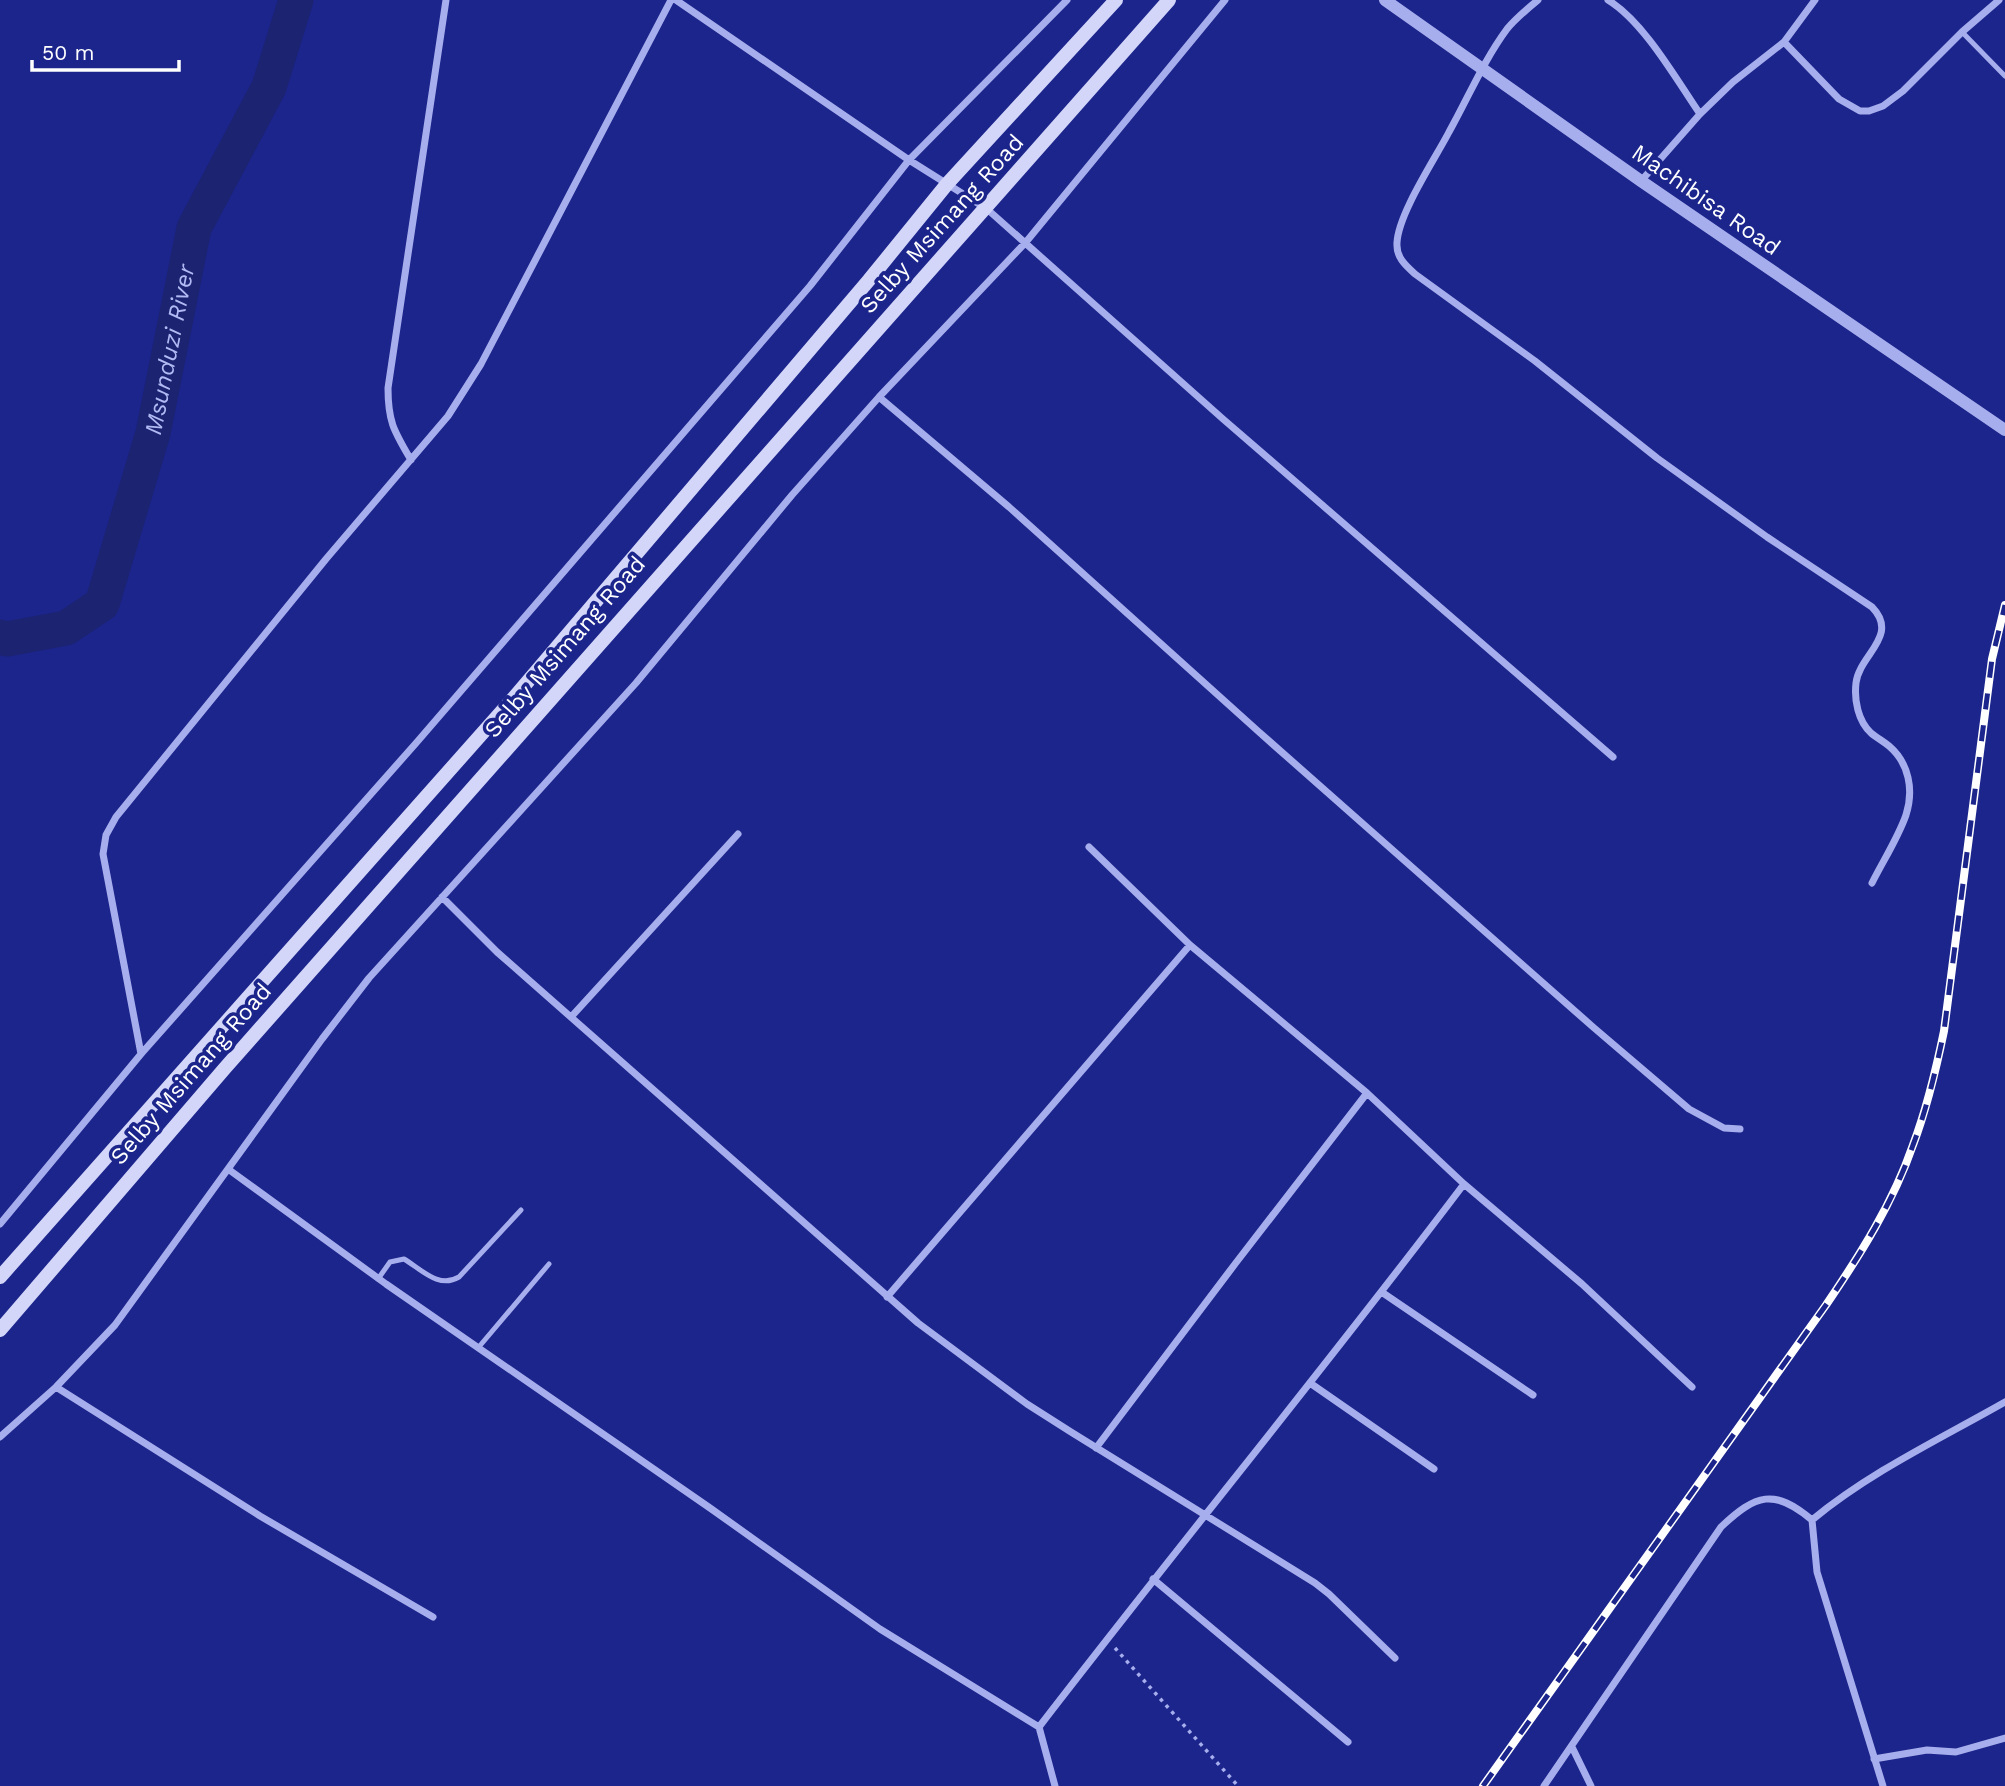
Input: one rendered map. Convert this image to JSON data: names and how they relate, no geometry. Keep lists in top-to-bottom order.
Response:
{
  "streets": {
    "main road": ["Selby Msimang Road"],
    "street": ["Machibisa Road"]
  },
  "water": ["Msunduzi River"],
  "scale_bar": "50 m"
}
